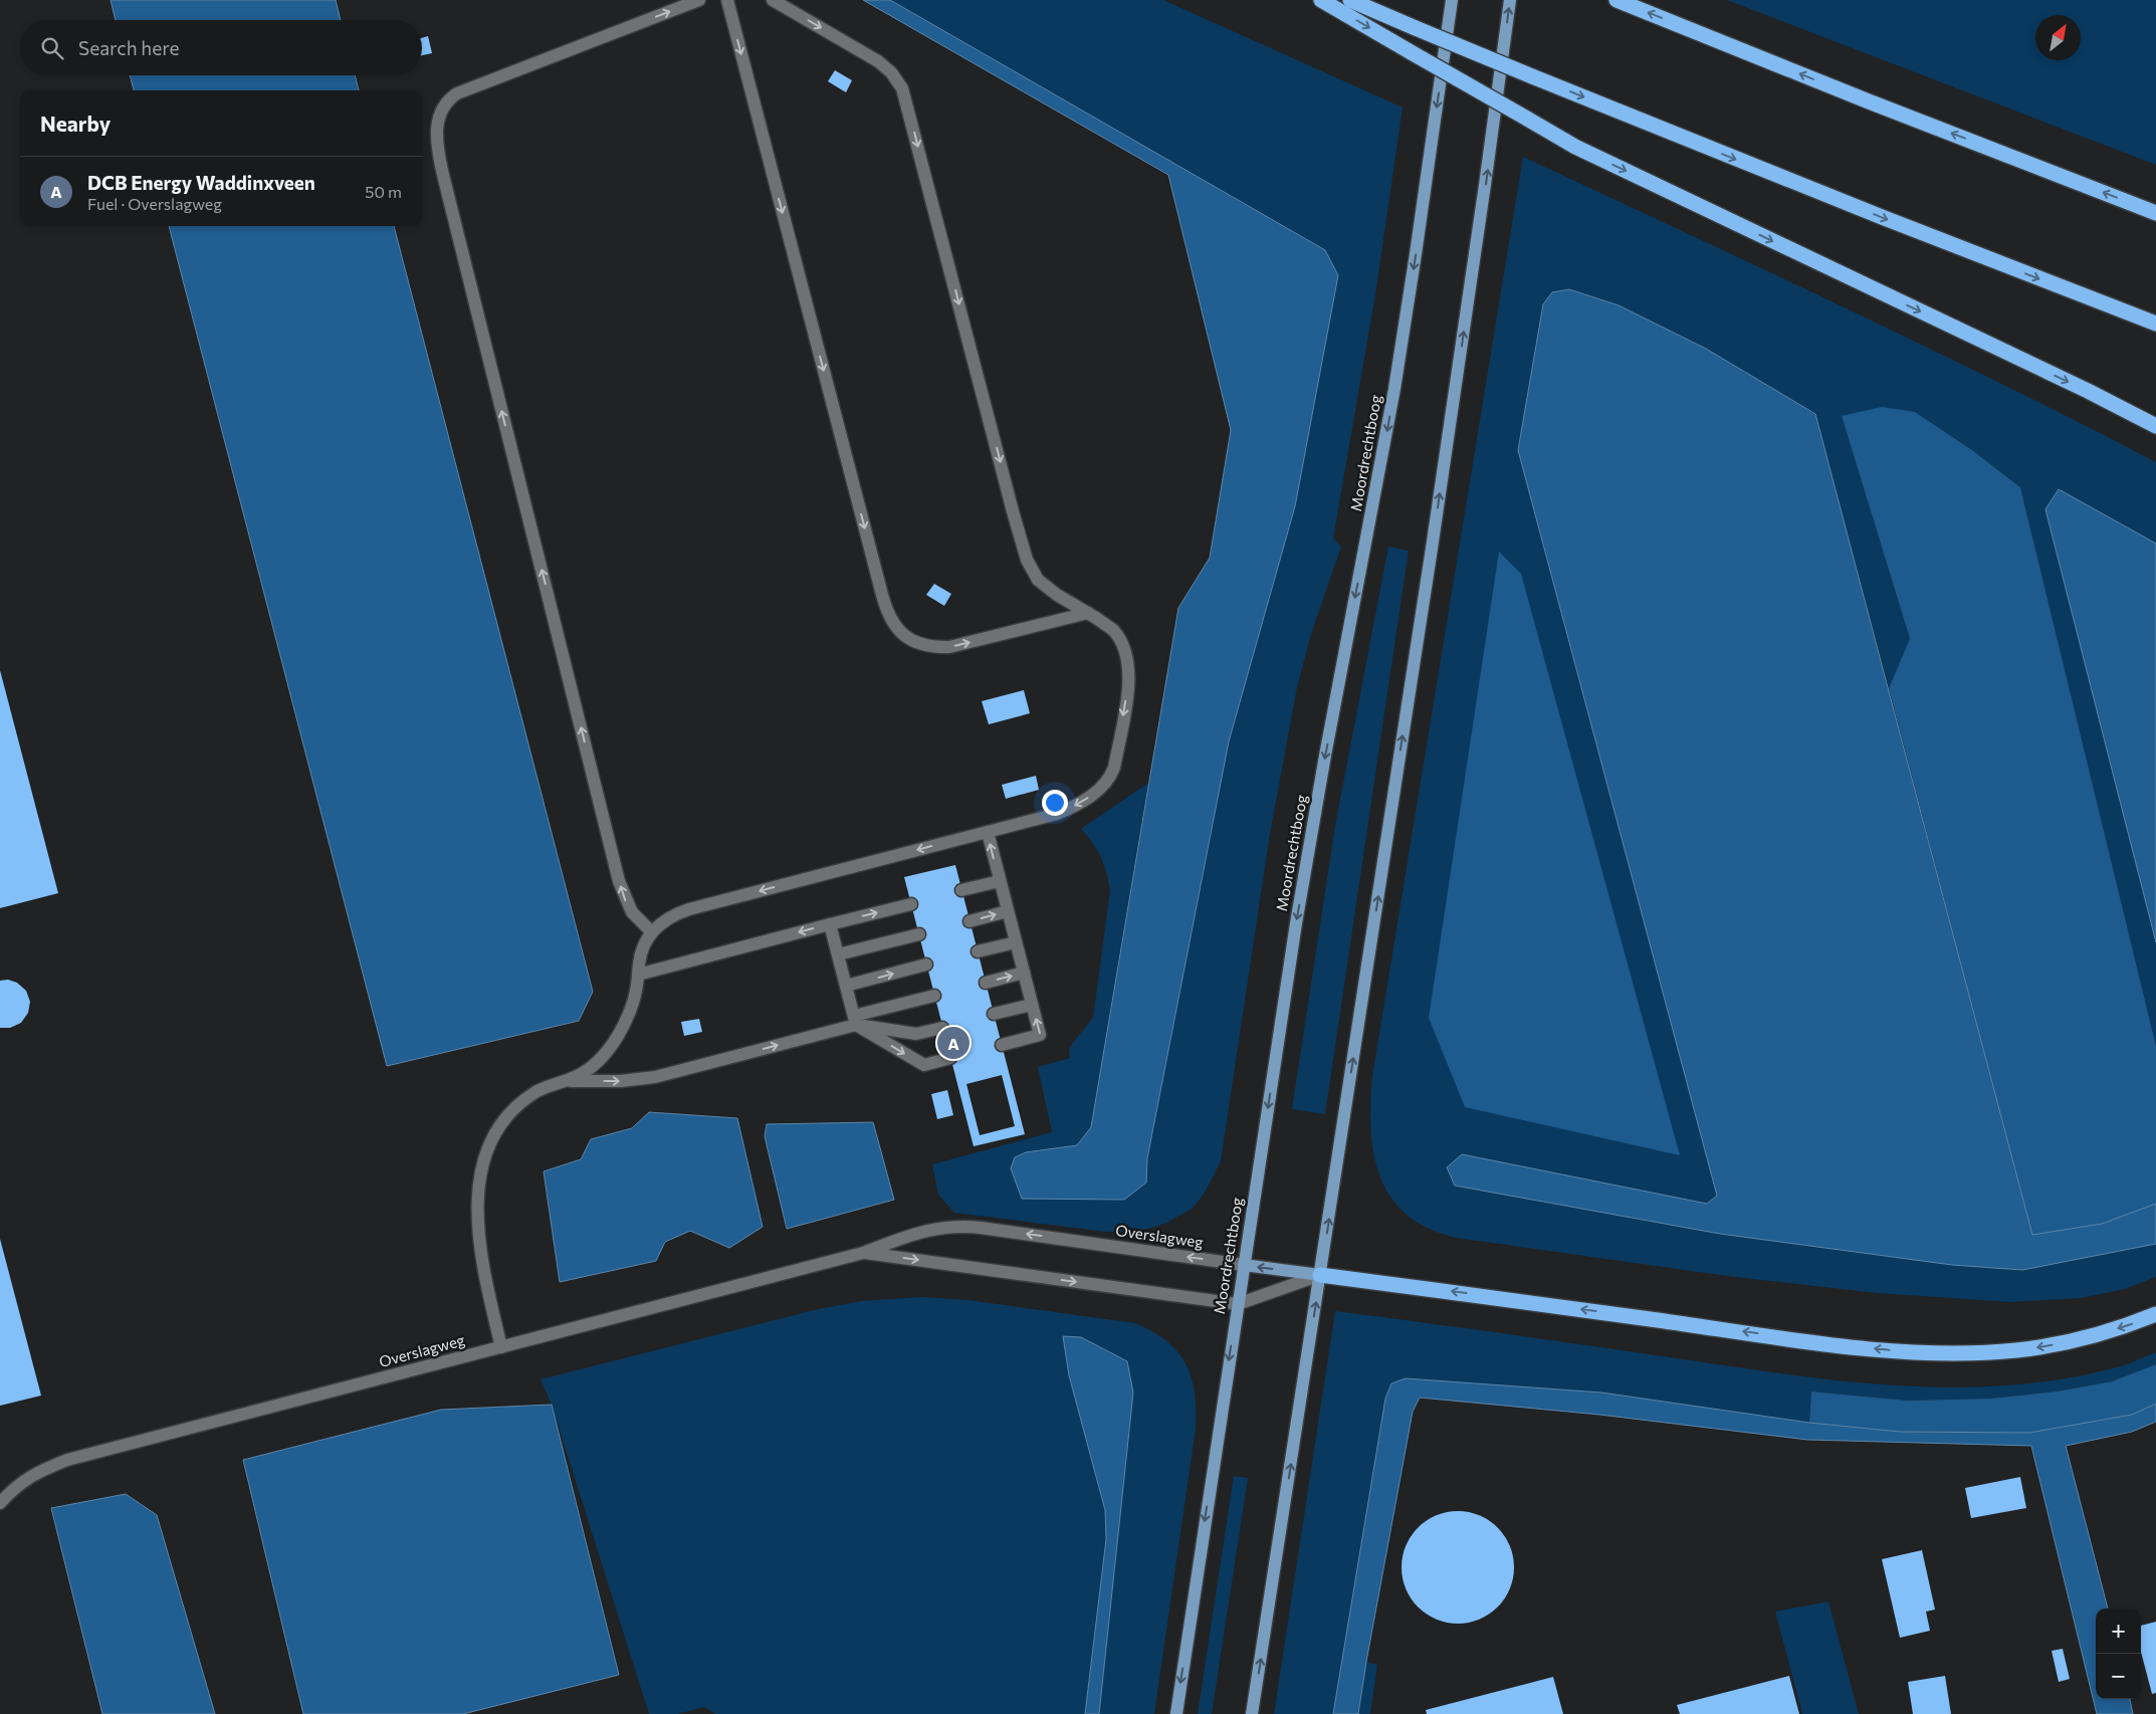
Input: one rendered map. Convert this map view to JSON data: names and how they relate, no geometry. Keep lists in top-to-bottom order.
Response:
{
  "streets": {
    "main road": ["Moordrechtboog", "Overslagweg"]
  },
  "crossings": [
    ["Moordrechtboog", "Overslagweg"]
  ],
  "north": "top right",
  "page": {
    "search": "Search here",
    "heading": "Nearby",
    "list": [
      {
        "mark": "A",
        "name": "DCB Energy Waddinxveen",
        "note": "Fuel · Overslagweg",
        "value": "50 m"
      }
    ],
    "pins": "A",
    "map_buttons": ["+", "−"]
  }
}
